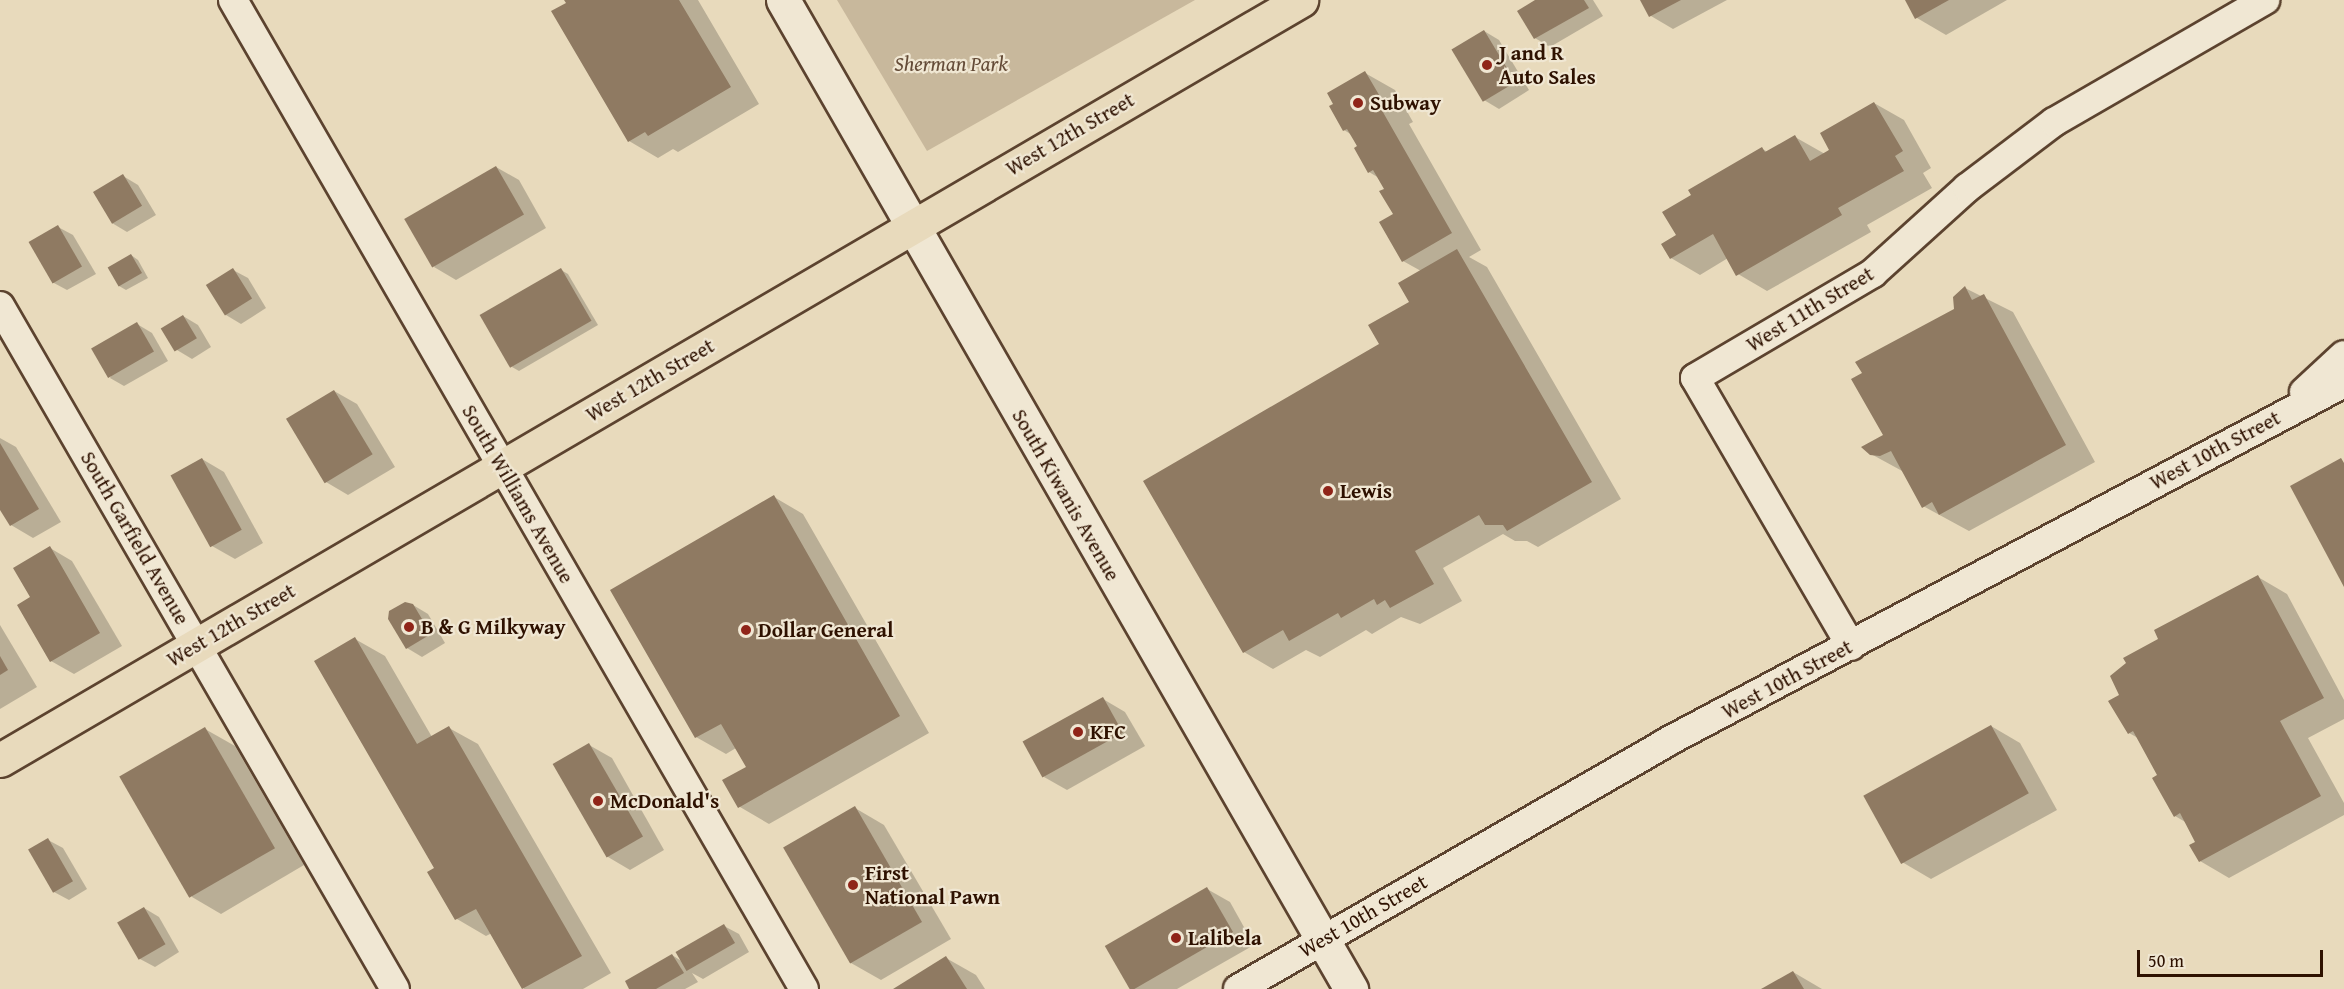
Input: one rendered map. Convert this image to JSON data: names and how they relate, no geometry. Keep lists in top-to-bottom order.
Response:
{
  "streets": {
    "main road": ["West 12th Street", "South Kiwanis Avenue"],
    "street": [
      "West 11th Street",
      "West 10th Street",
      "South Williams Avenue",
      "South Garfield Avenue"
    ]
  },
  "crossings": [
    ["West 12th Street", "South Williams Avenue"],
    ["West 12th Street", "South Kiwanis Avenue"],
    ["West 12th Street", "South Garfield Avenue"],
    ["West 11th Street", "West 10th Street"],
    ["West 10th Street", "South Kiwanis Avenue"]
  ],
  "parks": ["Sherman Park"],
  "places": [
    "J and R Auto Sales",
    "Subway",
    "Lewis",
    "B & G Milkyway",
    "Dollar General",
    "KFC",
    "McDonald's",
    "First National Pawn",
    "Lalibela"
  ],
  "scale_bar": "50 m"
}
